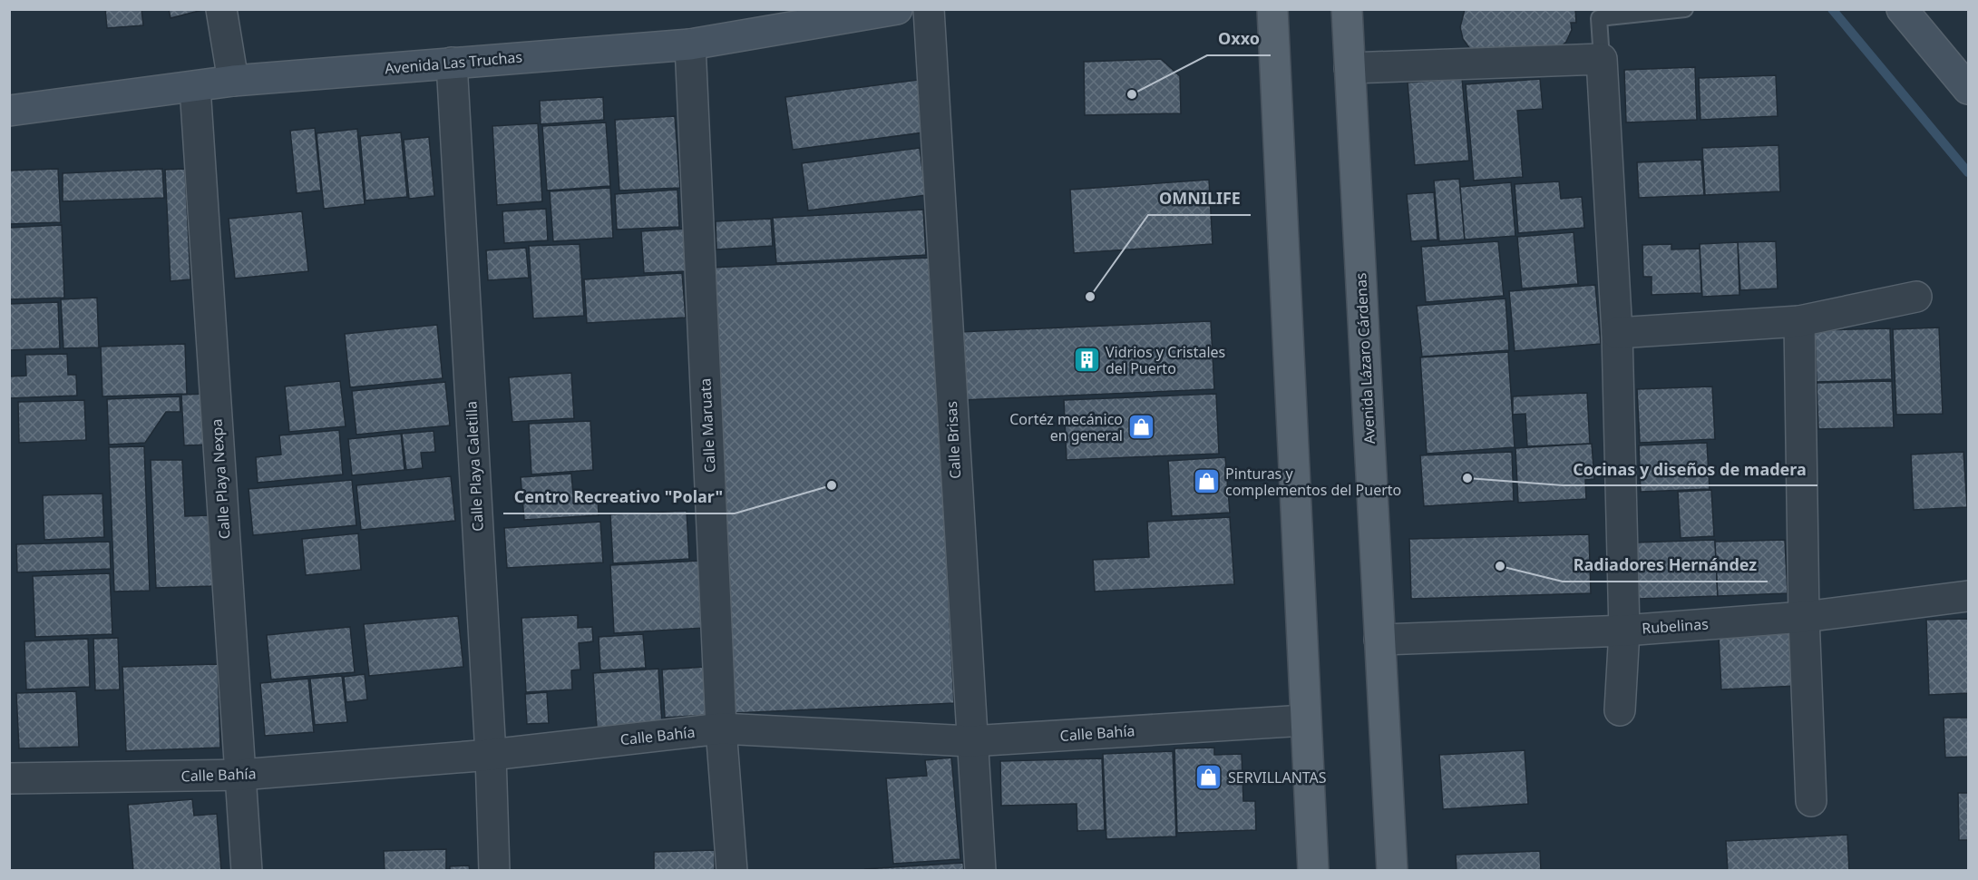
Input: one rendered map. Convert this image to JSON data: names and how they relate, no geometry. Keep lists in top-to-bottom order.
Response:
{
  "streets": {
    "main road": ["Avenida Lázaro Cárdenas"],
    "street": [
      "Avenida Las Truchas",
      "Calle Maruata",
      "Calle Brisas",
      "Calle Playa Caletilla",
      "Calle Playa Nexpa",
      "Rubelinas",
      "Calle Bahía"
    ]
  },
  "crossings": [
    ["Avenida Las Truchas", "Calle Maruata"],
    ["Avenida Las Truchas", "Calle Playa Caletilla"],
    ["Avenida Las Truchas", "Calle Playa Nexpa"],
    ["Avenida Lázaro Cárdenas", "Rubelinas"],
    ["Calle Maruata", "Calle Bahía"],
    ["Calle Brisas", "Calle Bahía"],
    ["Calle Playa Caletilla", "Calle Bahía"],
    ["Calle Playa Nexpa", "Calle Bahía"]
  ],
  "places": {
    "other": [
      "Oxxo",
      "OMNILIFE",
      "Cocinas y diseños de madera",
      "Centro Recreativo \"Polar\"",
      "Radiadores Hernández"
    ],
    "building": ["Vidrios y Cristales del Puerto"],
    "shop": ["Cortéz mecánico en general", "Pinturas y complementos del Puerto", "SERVILLANTAS"]
  }
}
